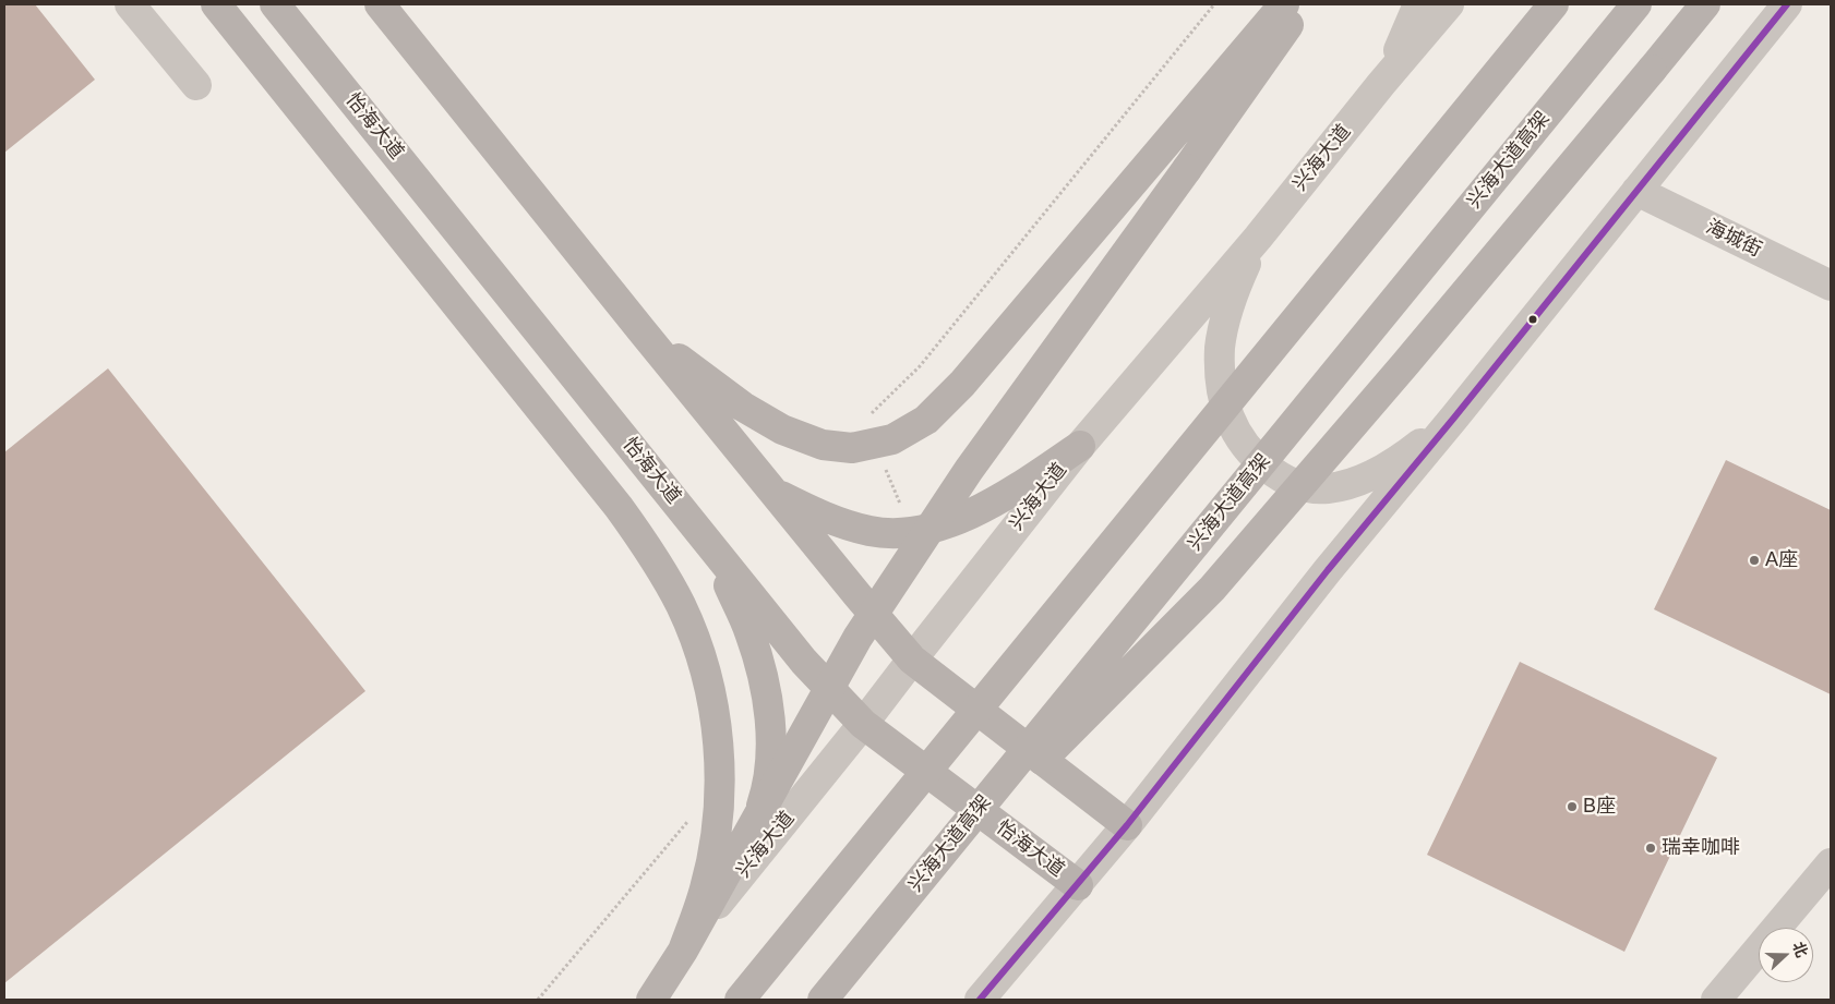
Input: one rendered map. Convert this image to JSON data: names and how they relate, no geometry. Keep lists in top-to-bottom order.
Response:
{
  "streets": {
    "main road": ["怡海大道", "兴海大道高架"],
    "street": ["兴海大道", "海城街"]
  },
  "crossings": [
    ["怡海大道", "兴海大道"]
  ],
  "places": ["A座", "B座", "瑞幸咖啡"],
  "north": "right"
}
